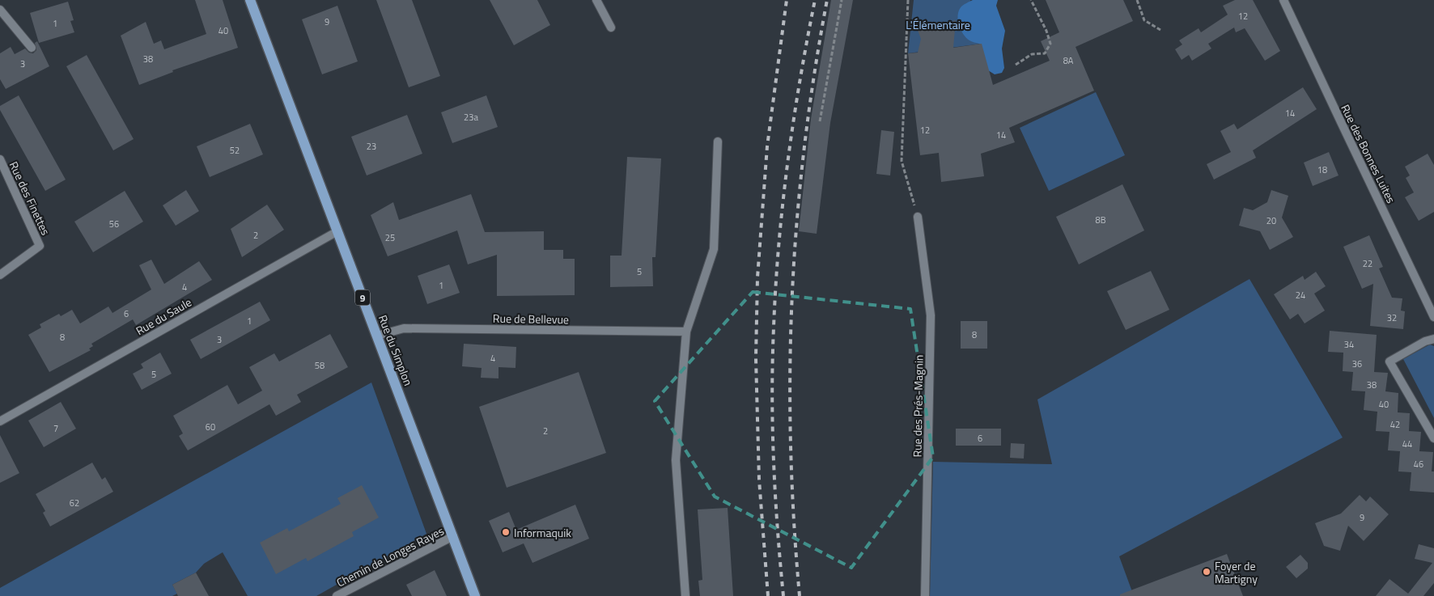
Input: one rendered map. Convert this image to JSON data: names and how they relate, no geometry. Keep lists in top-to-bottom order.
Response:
{
  "streets": {
    "main road": ["9", "Rue du Simplon"],
    "street": [
      "Rue des Bonnes Luites",
      "Rue des Finettes",
      "Rue du Saule",
      "Rue de Bellevue",
      "Rue des Prés-Magnin",
      "Chemin de Longes Rayes"
    ]
  },
  "crossings": [
    ["Rue du Saule", "Rue du Simplon"],
    ["Rue de Bellevue", "Rue du Simplon"],
    ["Rue du Simplon", "Chemin de Longes Rayes"]
  ],
  "parks": ["L'Élémentaire"],
  "places": ["Informaquik", "Foyer de Martigny"],
  "house_numbers": [
    "12",
    "9",
    "1",
    "40",
    "38",
    "8A",
    "3",
    "14",
    "23a",
    "12",
    "14",
    "23",
    "52",
    "18",
    "8B",
    "20",
    "56",
    "2",
    "25",
    "22",
    "5",
    "1",
    "4",
    "24",
    "6",
    "32",
    "1",
    "8",
    "8",
    "3",
    "34",
    "4",
    "36",
    "58",
    "5",
    "38",
    "40",
    "42",
    "60",
    "7",
    "2",
    "6",
    "44",
    "46",
    "62",
    "9"
  ]
}
